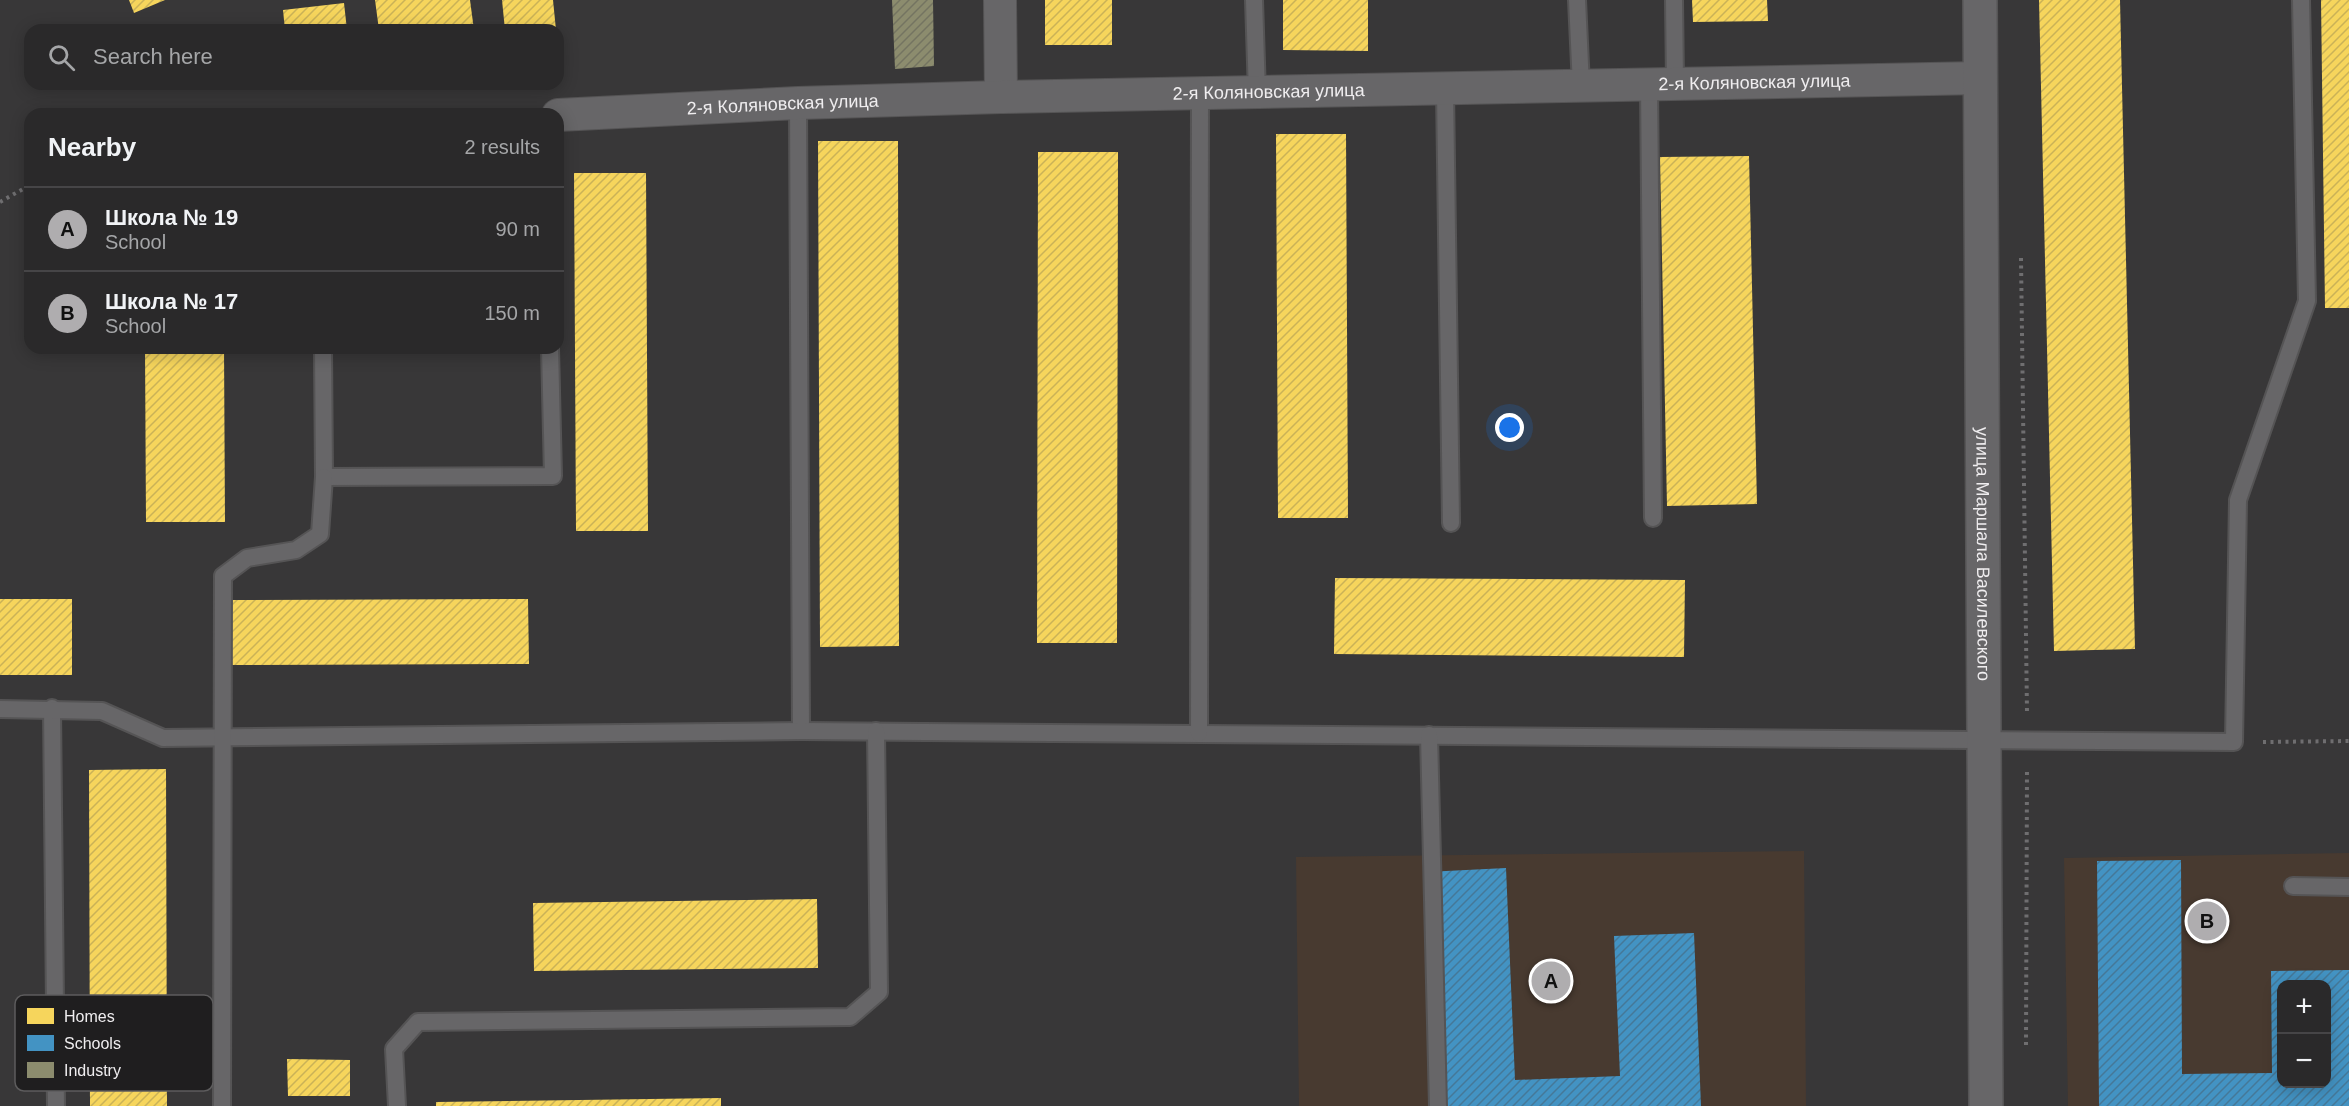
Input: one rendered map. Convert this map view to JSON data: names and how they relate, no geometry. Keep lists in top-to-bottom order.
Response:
{
  "streets": {
    "street": ["2-я Коляновская улица", "улица Маршала Василевского"]
  },
  "crossings": [
    ["2-я Коляновская улица", "улица Маршала Василевского"]
  ],
  "legend": ["Homes", "Schools", "Industry"],
  "page": {
    "search": "Search here",
    "heading": ["Nearby", "2 results"],
    "list": [
      {
        "mark": "A",
        "name": "Школа № 19",
        "note": "School",
        "value": "90 m"
      },
      {
        "mark": "B",
        "name": "Школа № 17",
        "note": "School",
        "value": "150 m"
      }
    ],
    "pins": ["B", "A"],
    "map_buttons": ["+", "−"]
  }
}
